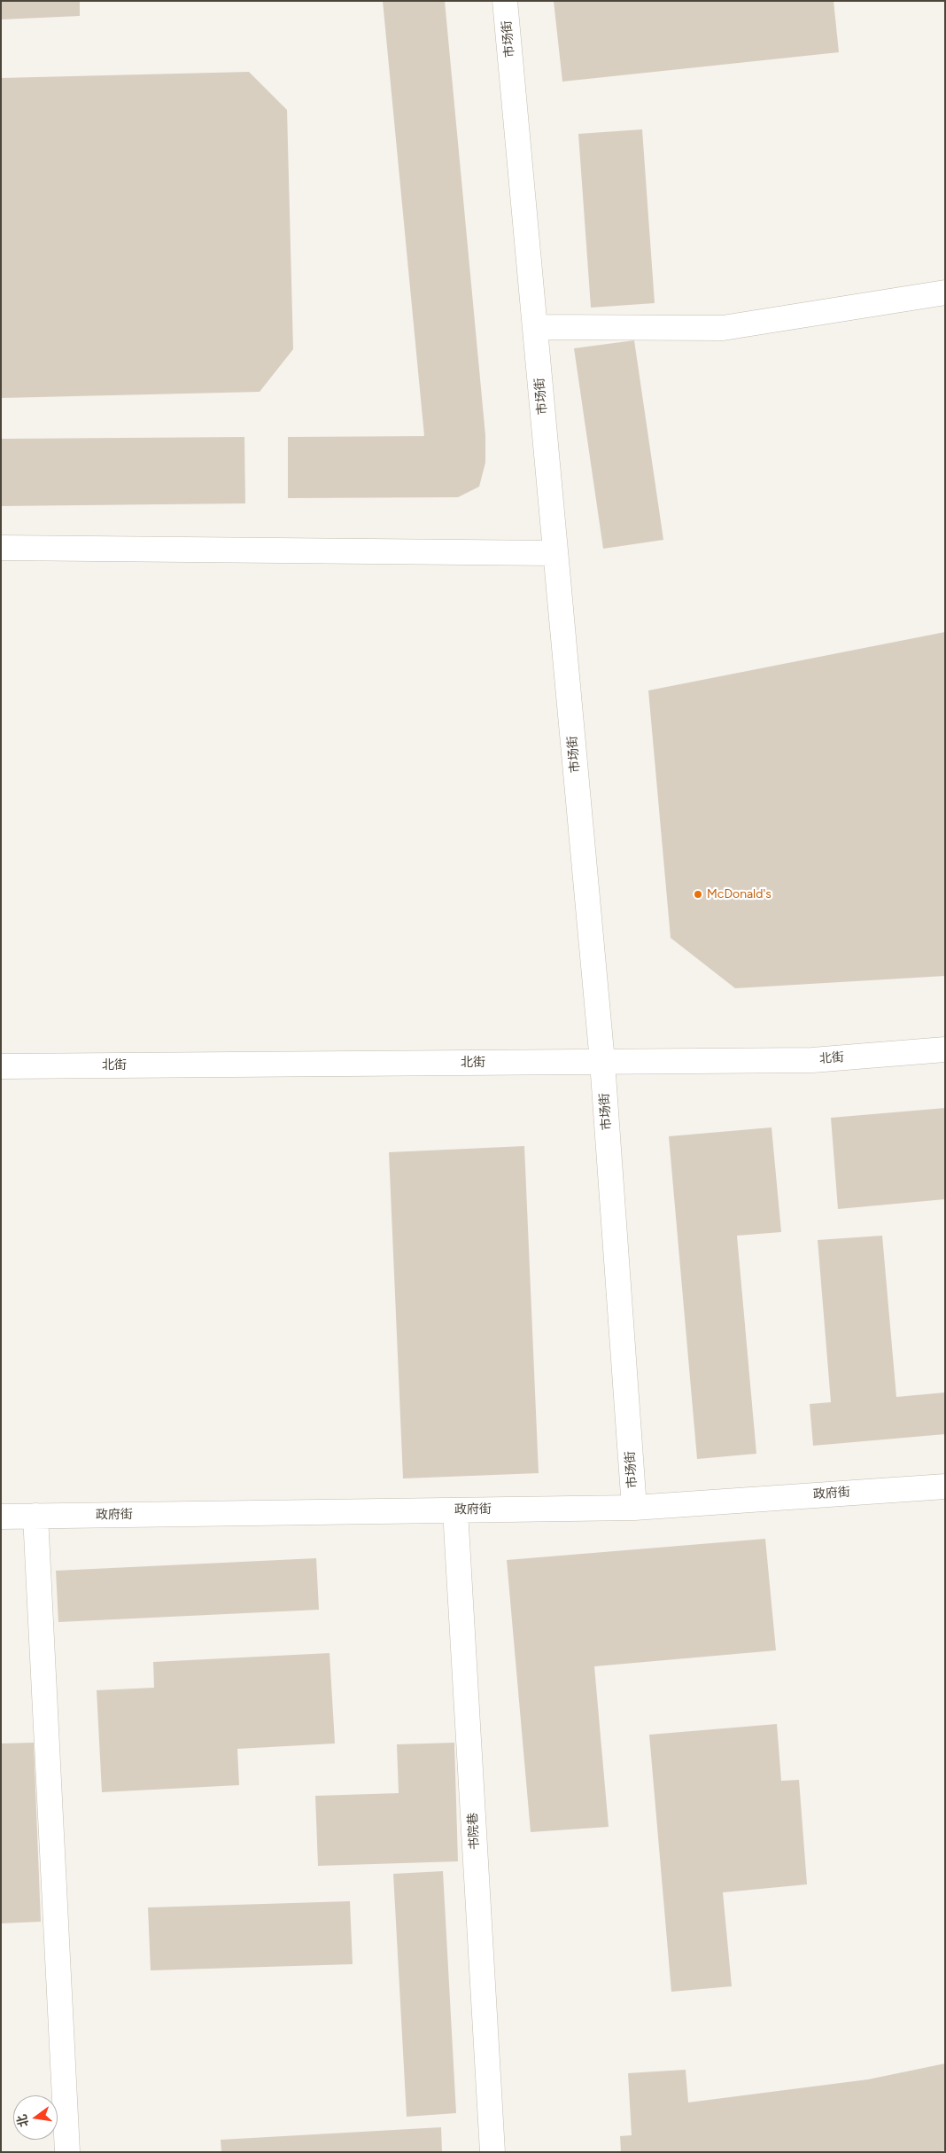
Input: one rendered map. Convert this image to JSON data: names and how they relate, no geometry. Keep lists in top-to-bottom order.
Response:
{
  "streets": {
    "street": [
      "市场街",
      "北街",
      "政府街",
      "书院巷"
    ]
  },
  "crossings": [
    ["市场街", "北街"],
    ["市场街", "政府街"],
    ["政府街", "书院巷"]
  ],
  "places": ["McDonald's"],
  "north": "left"
}
